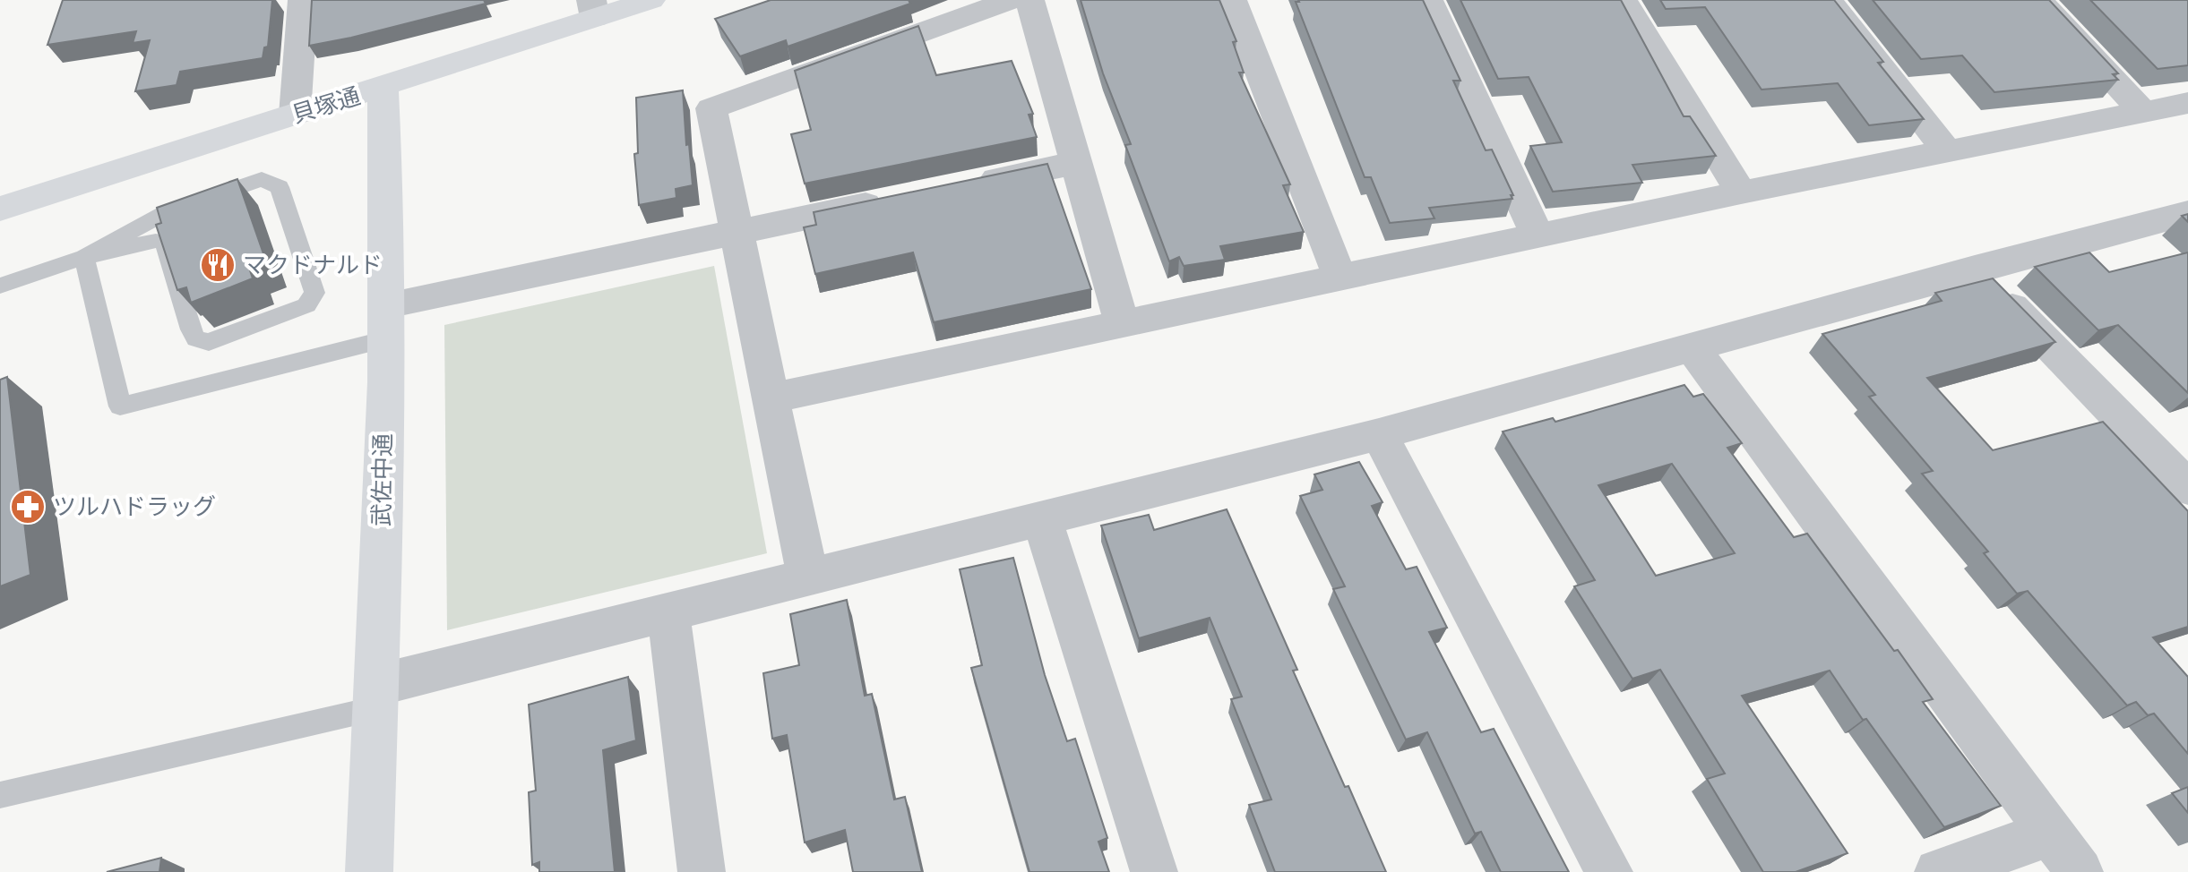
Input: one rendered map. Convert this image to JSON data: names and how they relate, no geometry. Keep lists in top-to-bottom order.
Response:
{
  "streets": {
    "street": ["貝塚通", "武佐中通"]
  },
  "crossings": [
    ["貝塚通", "武佐中通"]
  ],
  "places": {
    "restaurant": ["マクドナルド"],
    "pharmacy": ["ツルハドラッグ"]
  }
}
